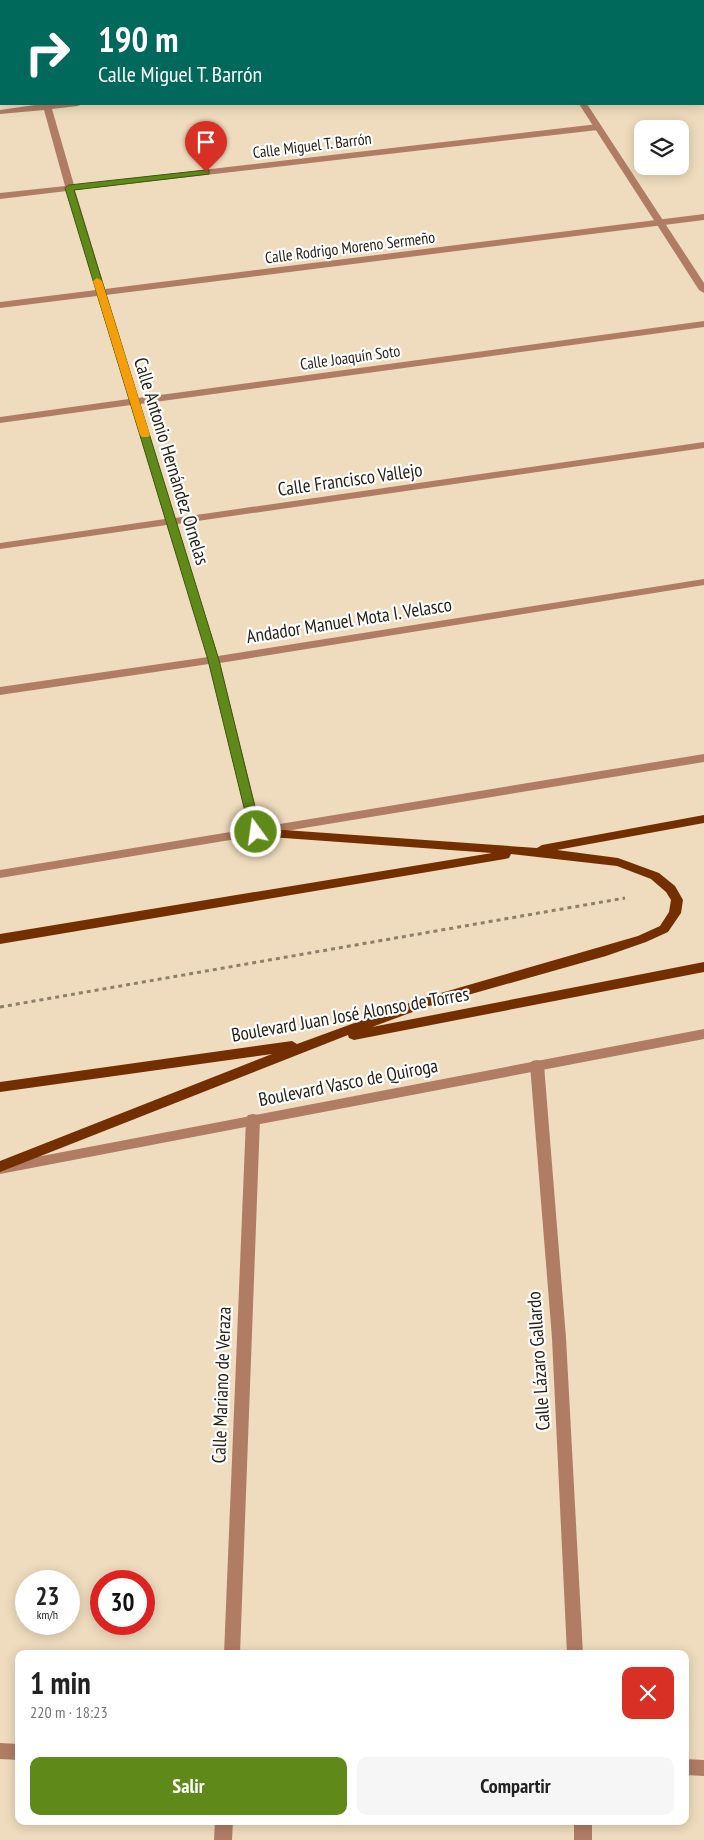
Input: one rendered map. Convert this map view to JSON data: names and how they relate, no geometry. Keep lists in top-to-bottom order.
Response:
{
  "streets": {
    "main road": ["Boulevard Juan José Alonso de Torres"],
    "street": [
      "Calle Miguel T. Barrón",
      "Calle Rodrigo Moreno Sermeño",
      "Calle Joaquín Soto",
      "Calle Antonio Hernández Ornelas",
      "Calle Francisco Vallejo",
      "Andador Manuel Mota I. Velasco",
      "Boulevard Vasco de Quiroga",
      "Calle Lázaro Gallardo",
      "Calle Mariano de Veraza"
    ]
  },
  "crossings": [
    ["Calle Miguel T. Barrón", "Calle Antonio Hernández Ornelas"],
    ["Calle Rodrigo Moreno Sermeño", "Calle Antonio Hernández Ornelas"],
    ["Calle Joaquín Soto", "Calle Antonio Hernández Ornelas"],
    ["Calle Antonio Hernández Ornelas", "Calle Francisco Vallejo"],
    ["Calle Antonio Hernández Ornelas", "Andador Manuel Mota I. Velasco"],
    ["Boulevard Vasco de Quiroga", "Calle Lázaro Gallardo"],
    ["Boulevard Vasco de Quiroga", "Calle Mariano de Veraza"]
  ],
  "page": {
    "turn": ["190 m", "Calle Miguel T. Barrón"],
    "speed": "23 km/h",
    "limit": "30",
    "heading": ["1 min", "220 m · 18:23"],
    "buttons": ["Salir", "Compartir"]
  }
}
